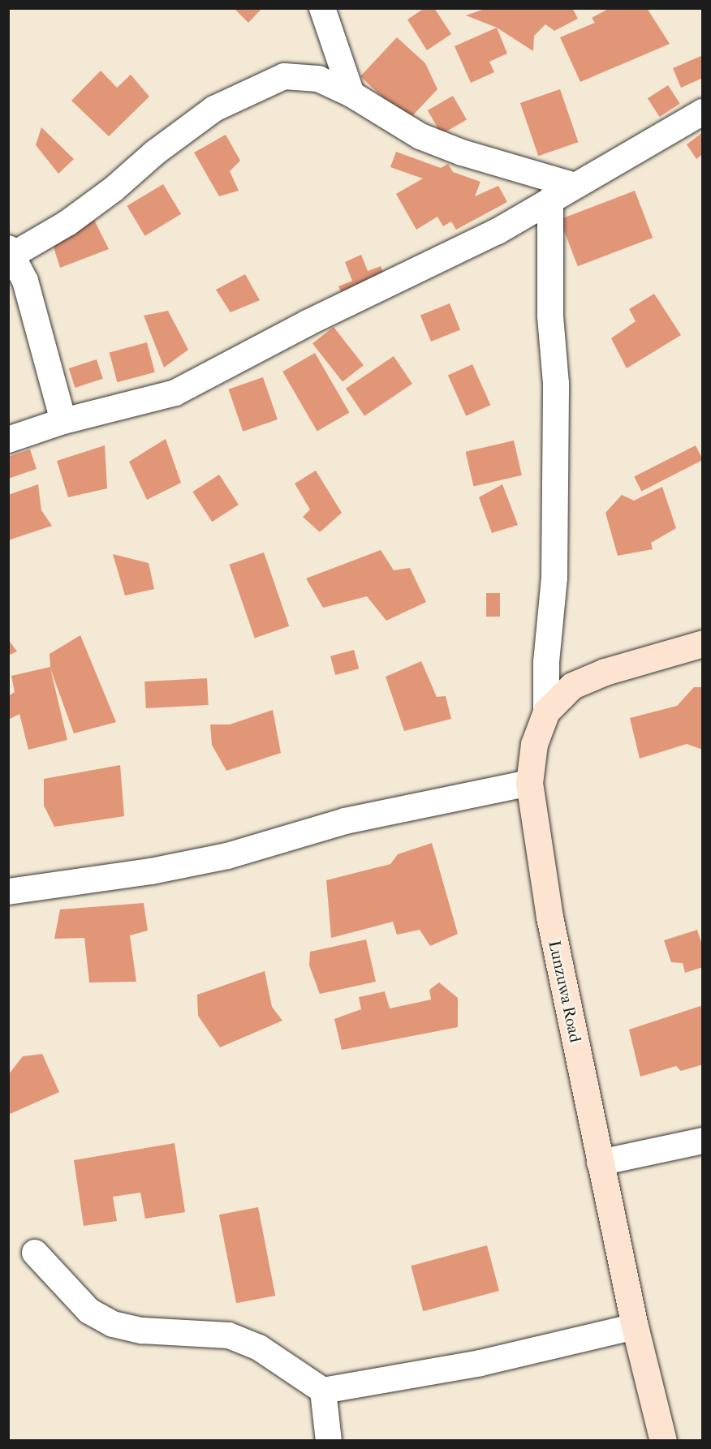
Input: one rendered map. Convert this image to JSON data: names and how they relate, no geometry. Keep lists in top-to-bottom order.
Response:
{
  "streets": {
    "street": ["Lunzuwa Road"]
  }
}
